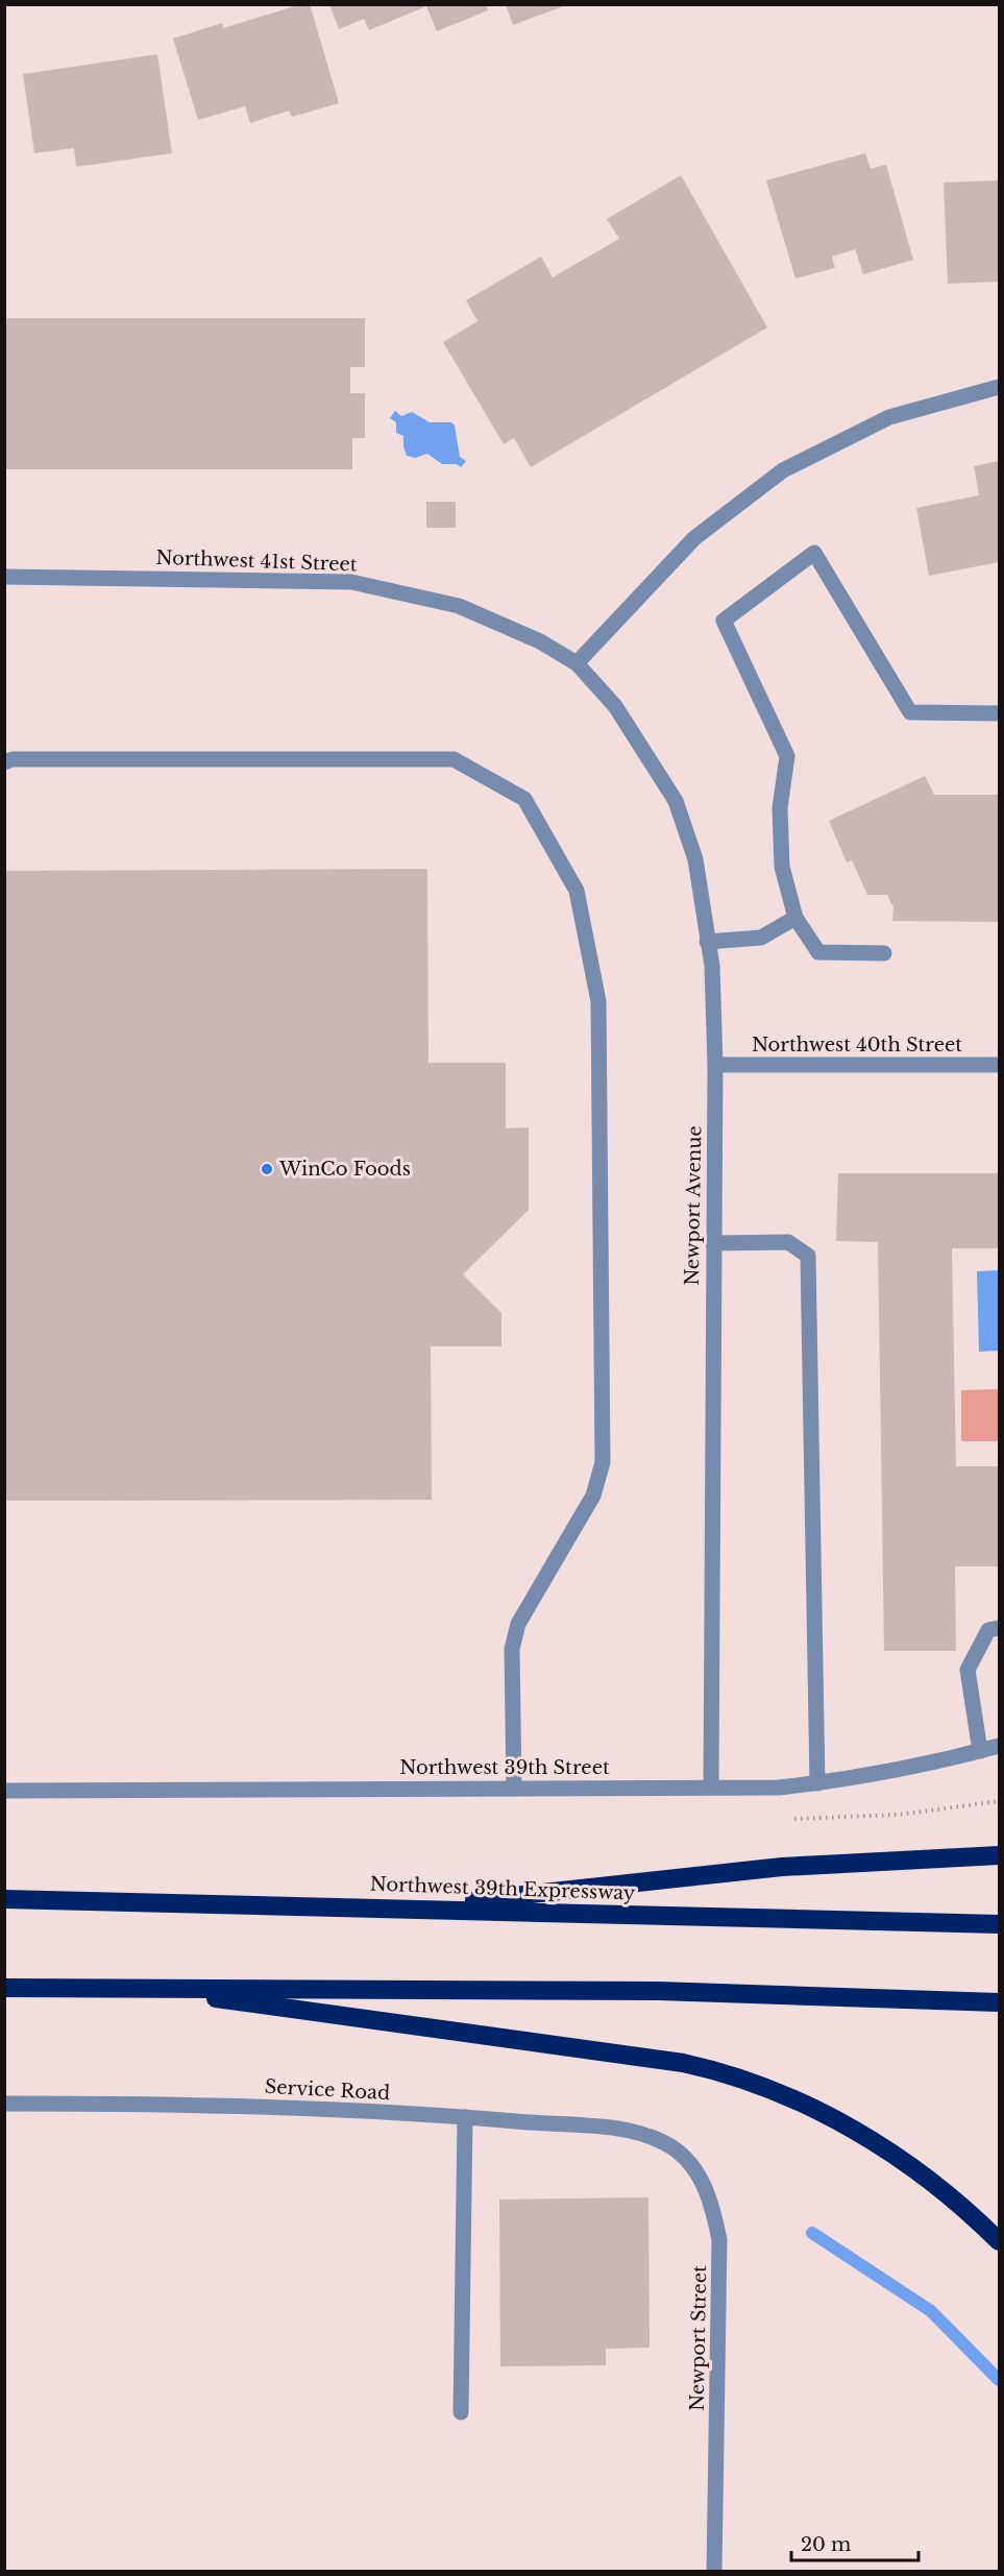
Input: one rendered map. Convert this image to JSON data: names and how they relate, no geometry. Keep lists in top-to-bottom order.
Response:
{
  "streets": {
    "highway": ["Northwest 39th Expressway"],
    "street": [
      "Northwest 41st Street",
      "Northwest 40th Street",
      "Newport Avenue",
      "Northwest 39th Street",
      "Service Road",
      "Newport Street"
    ]
  },
  "crossings": [
    ["Northwest 41st Street", "Newport Avenue"],
    ["Northwest 40th Street", "Newport Avenue"],
    ["Newport Avenue", "Northwest 39th Street"],
    ["Service Road", "Newport Street"]
  ],
  "places": ["WinCo Foods"],
  "scale_bar": "20 m"
}
